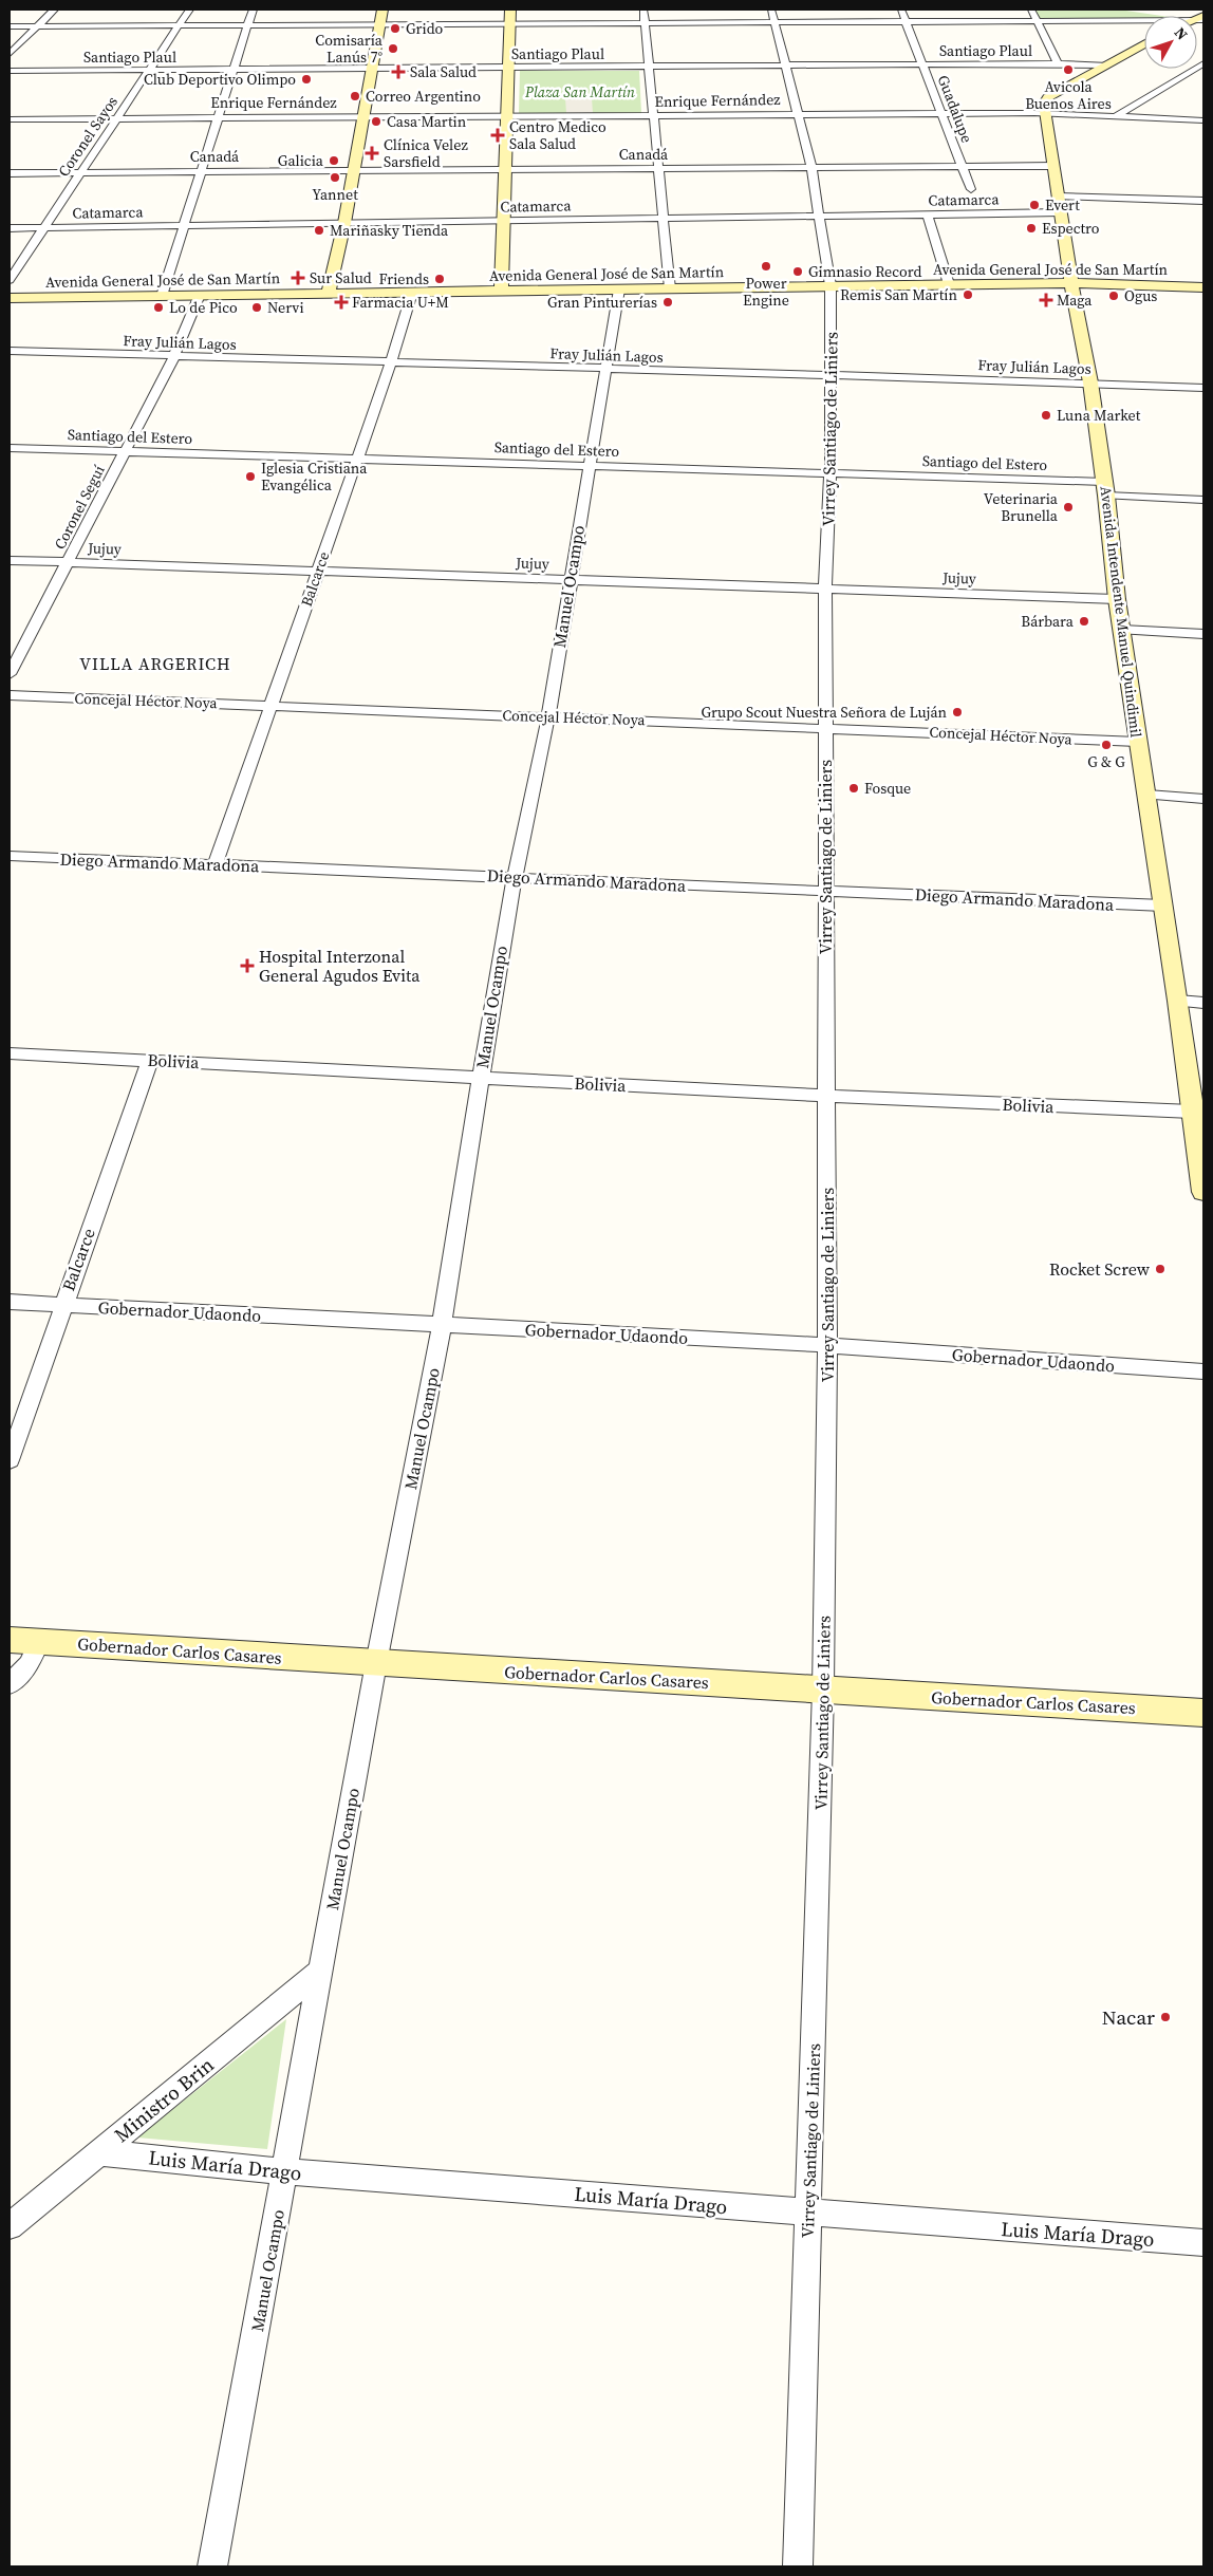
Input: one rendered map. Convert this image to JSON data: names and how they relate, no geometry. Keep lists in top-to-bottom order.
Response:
{
  "streets": {
    "street": [
      "Santiago Plaul",
      "Enrique Fernández",
      "Guadalupe",
      "Coronel Sayos",
      "Canadá",
      "Catamarca",
      "Avenida General José de San Martín",
      "Fray Julián Lagos",
      "Virrey Santiago de Liniers",
      "Santiago del Estero",
      "Coronel Seguí",
      "Jujuy",
      "Balcarce",
      "Manuel Ocampo",
      "Avenida Intendente Manuel Quindimil",
      "Concejal Héctor Noya",
      "Diego Armando Maradona",
      "Bolivia",
      "Gobernador Udaondo",
      "Gobernador Carlos Casares",
      "Ministro Brin",
      "Luis María Drago"
    ]
  },
  "crossings": [
    ["Santiago Plaul", "Guadalupe"],
    ["Santiago Plaul", "Coronel Sayos"],
    ["Santiago Plaul", "Virrey Santiago de Liniers"],
    ["Enrique Fernández", "Guadalupe"],
    ["Enrique Fernández", "Coronel Sayos"],
    ["Enrique Fernández", "Virrey Santiago de Liniers"],
    ["Enrique Fernández", "Avenida Intendente Manuel Quindimil"],
    ["Guadalupe", "Canadá"],
    ["Coronel Sayos", "Canadá"],
    ["Coronel Sayos", "Catamarca"],
    ["Canadá", "Virrey Santiago de Liniers"],
    ["Canadá", "Avenida Intendente Manuel Quindimil"],
    ["Catamarca", "Virrey Santiago de Liniers"],
    ["Catamarca", "Avenida Intendente Manuel Quindimil"],
    ["Avenida General José de San Martín", "Virrey Santiago de Liniers"],
    ["Avenida General José de San Martín", "Coronel Seguí"],
    ["Avenida General José de San Martín", "Balcarce"],
    ["Avenida General José de San Martín", "Manuel Ocampo"],
    ["Avenida General José de San Martín", "Avenida Intendente Manuel Quindimil"],
    ["Fray Julián Lagos", "Virrey Santiago de Liniers"],
    ["Fray Julián Lagos", "Coronel Seguí"],
    ["Fray Julián Lagos", "Balcarce"],
    ["Fray Julián Lagos", "Manuel Ocampo"],
    ["Fray Julián Lagos", "Avenida Intendente Manuel Quindimil"],
    ["Virrey Santiago de Liniers", "Santiago del Estero"],
    ["Virrey Santiago de Liniers", "Jujuy"],
    ["Virrey Santiago de Liniers", "Concejal Héctor Noya"],
    ["Virrey Santiago de Liniers", "Diego Armando Maradona"],
    ["Virrey Santiago de Liniers", "Bolivia"],
    ["Virrey Santiago de Liniers", "Gobernador Udaondo"],
    ["Virrey Santiago de Liniers", "Gobernador Carlos Casares"],
    ["Virrey Santiago de Liniers", "Luis María Drago"],
    ["Santiago del Estero", "Coronel Seguí"],
    ["Santiago del Estero", "Balcarce"],
    ["Santiago del Estero", "Manuel Ocampo"],
    ["Santiago del Estero", "Avenida Intendente Manuel Quindimil"],
    ["Coronel Seguí", "Jujuy"],
    ["Jujuy", "Balcarce"],
    ["Jujuy", "Manuel Ocampo"],
    ["Jujuy", "Avenida Intendente Manuel Quindimil"],
    ["Balcarce", "Concejal Héctor Noya"],
    ["Balcarce", "Diego Armando Maradona"],
    ["Balcarce", "Bolivia"],
    ["Balcarce", "Gobernador Udaondo"],
    ["Manuel Ocampo", "Concejal Héctor Noya"],
    ["Manuel Ocampo", "Diego Armando Maradona"],
    ["Manuel Ocampo", "Bolivia"],
    ["Manuel Ocampo", "Gobernador Udaondo"],
    ["Manuel Ocampo", "Gobernador Carlos Casares"],
    ["Manuel Ocampo", "Ministro Brin"],
    ["Manuel Ocampo", "Luis María Drago"],
    ["Avenida Intendente Manuel Quindimil", "Concejal Héctor Noya"],
    ["Avenida Intendente Manuel Quindimil", "Diego Armando Maradona"],
    ["Avenida Intendente Manuel Quindimil", "Bolivia"],
    ["Ministro Brin", "Luis María Drago"]
  ],
  "districts": ["VILLA ARGERICH"],
  "parks": ["Plaza San Martín"],
  "places": {
    "other": [
      "Grido",
      "Comisaría Lanús 7°",
      "Avicola Buenos Aires",
      "Club Deportivo Olimpo",
      "Correo Argentino",
      "Casa Martin",
      "Galicia",
      "Yannet",
      "Evert",
      "Espectro",
      "Mariñasky Tienda",
      "Power Engine",
      "Gimnasio Record",
      "Friends",
      "Remis San Martín",
      "Ogus",
      "Gran Pinturerías",
      "Lo de Pico",
      "Nervi",
      "Luna Market",
      "Iglesia Cristiana Evangélica",
      "Veterinaria Brunella",
      "Bárbara",
      "Grupo Scout Nuestra Señora de Luján",
      "G & G",
      "Fosque",
      "Rocket Screw",
      "Nacar"
    ],
    "health": [
      "Sala Salud",
      "Centro Medico Sala Salud",
      "Clínica Velez Sarsfield",
      "Sur Salud",
      "Maga",
      "Farmacia U+M",
      "Hospital Interzonal General Agudos Evita"
    ]
  },
  "north": "top right"
}
